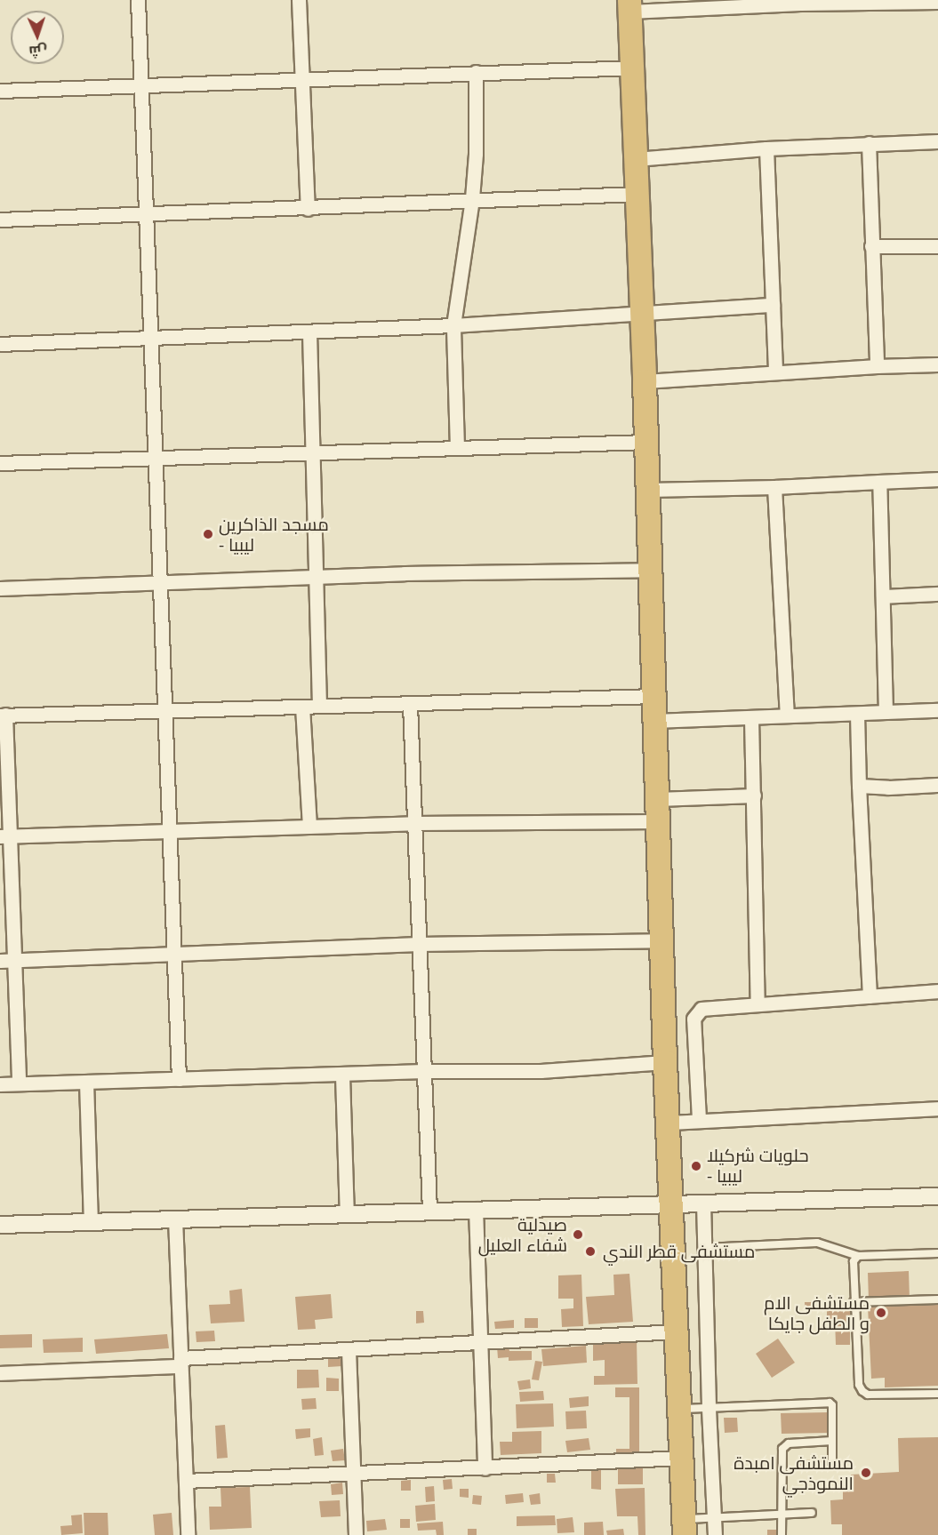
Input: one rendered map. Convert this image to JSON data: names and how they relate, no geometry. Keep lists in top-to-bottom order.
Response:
{
  "places": [
    "مسجد الذاكرين - ليبيا",
    "حلويات شركيلا - ليبيا",
    "صيدلية شفاء العليل",
    "مستشفى قطر الندي",
    "مستشفى الام و الطفل جايكا",
    "مستشفى امبدة النموذجي"
  ],
  "north": "bottom"
}
